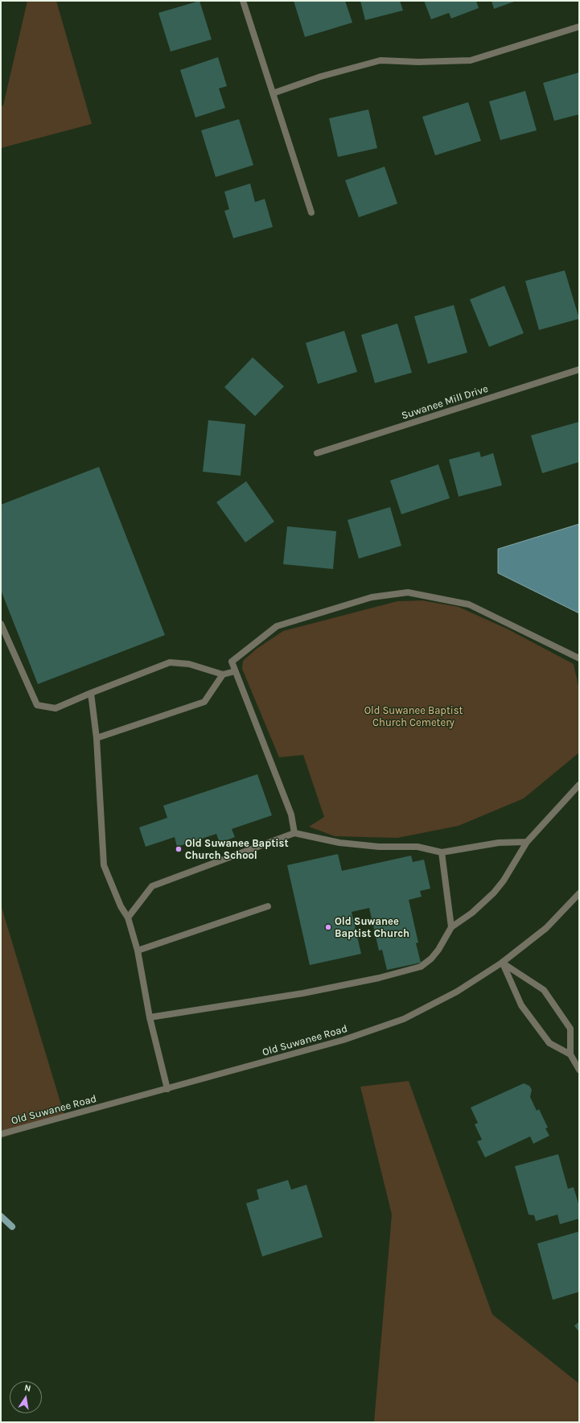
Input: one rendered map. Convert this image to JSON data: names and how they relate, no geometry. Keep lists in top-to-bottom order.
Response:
{
  "streets": {
    "street": ["Suwanee Mill Drive", "Old Suwanee Road"]
  },
  "parks": ["Old Suwanee Baptist Church Cemetery"],
  "places": ["Old Suwanee Baptist Church School", "Old Suwanee Baptist Church"],
  "north": "top"
}
